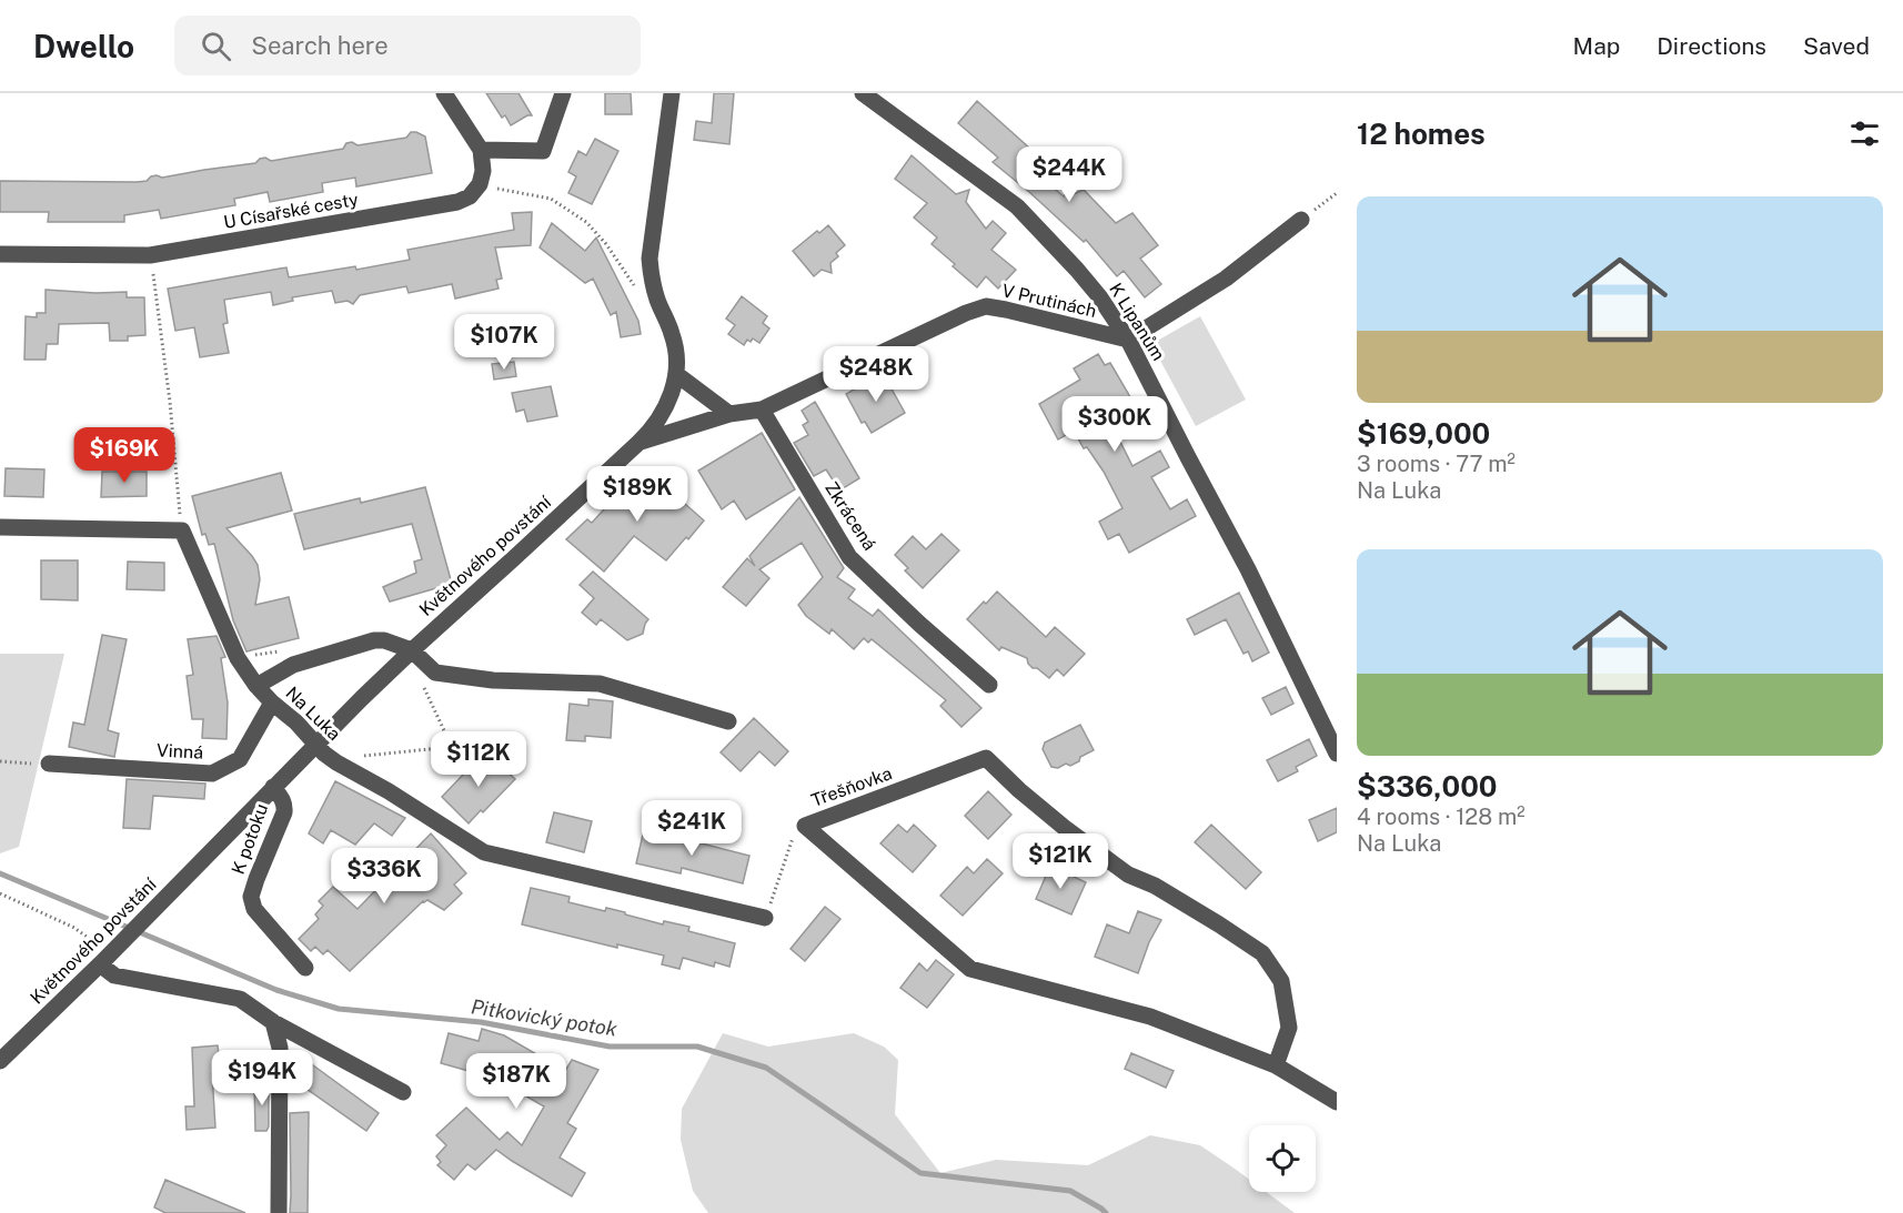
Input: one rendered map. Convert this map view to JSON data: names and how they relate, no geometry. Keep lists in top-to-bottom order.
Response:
{
  "streets": {
    "street": [
      "U Císařské cesty",
      "V Prutinách",
      "K Lipanům",
      "Zkrácená",
      "Květnového povstání",
      "Na Luka",
      "Vinná",
      "Třešňovka",
      "K potoku"
    ]
  },
  "crossings": [
    ["V Prutinách", "K Lipanům"],
    ["V Prutinách", "Zkrácená"],
    ["V Prutinách", "Květnového povstání"],
    ["Květnového povstání", "Na Luka"],
    ["Květnového povstání", "K potoku"],
    ["Na Luka", "Vinná"]
  ],
  "water": ["Pitkovický potok"],
  "page": {
    "header": "Dwello",
    "search": "Search here",
    "nav": ["Map", "Directions", "Saved"],
    "heading": "12 homes",
    "price": [
      "$244K",
      "$107K",
      "$248K",
      "$300K",
      "$169K",
      "$189K",
      "$112K",
      "$241K",
      "$121K",
      "$336K",
      "$194K",
      "$187K"
    ],
    "list": [
      {
        "name": "$169,000",
        "note": "3 rooms · 77 m² · Na Luka"
      },
      {
        "name": "$336,000",
        "note": "4 rooms · 128 m² · Na Luka"
      }
    ]
  }
}
